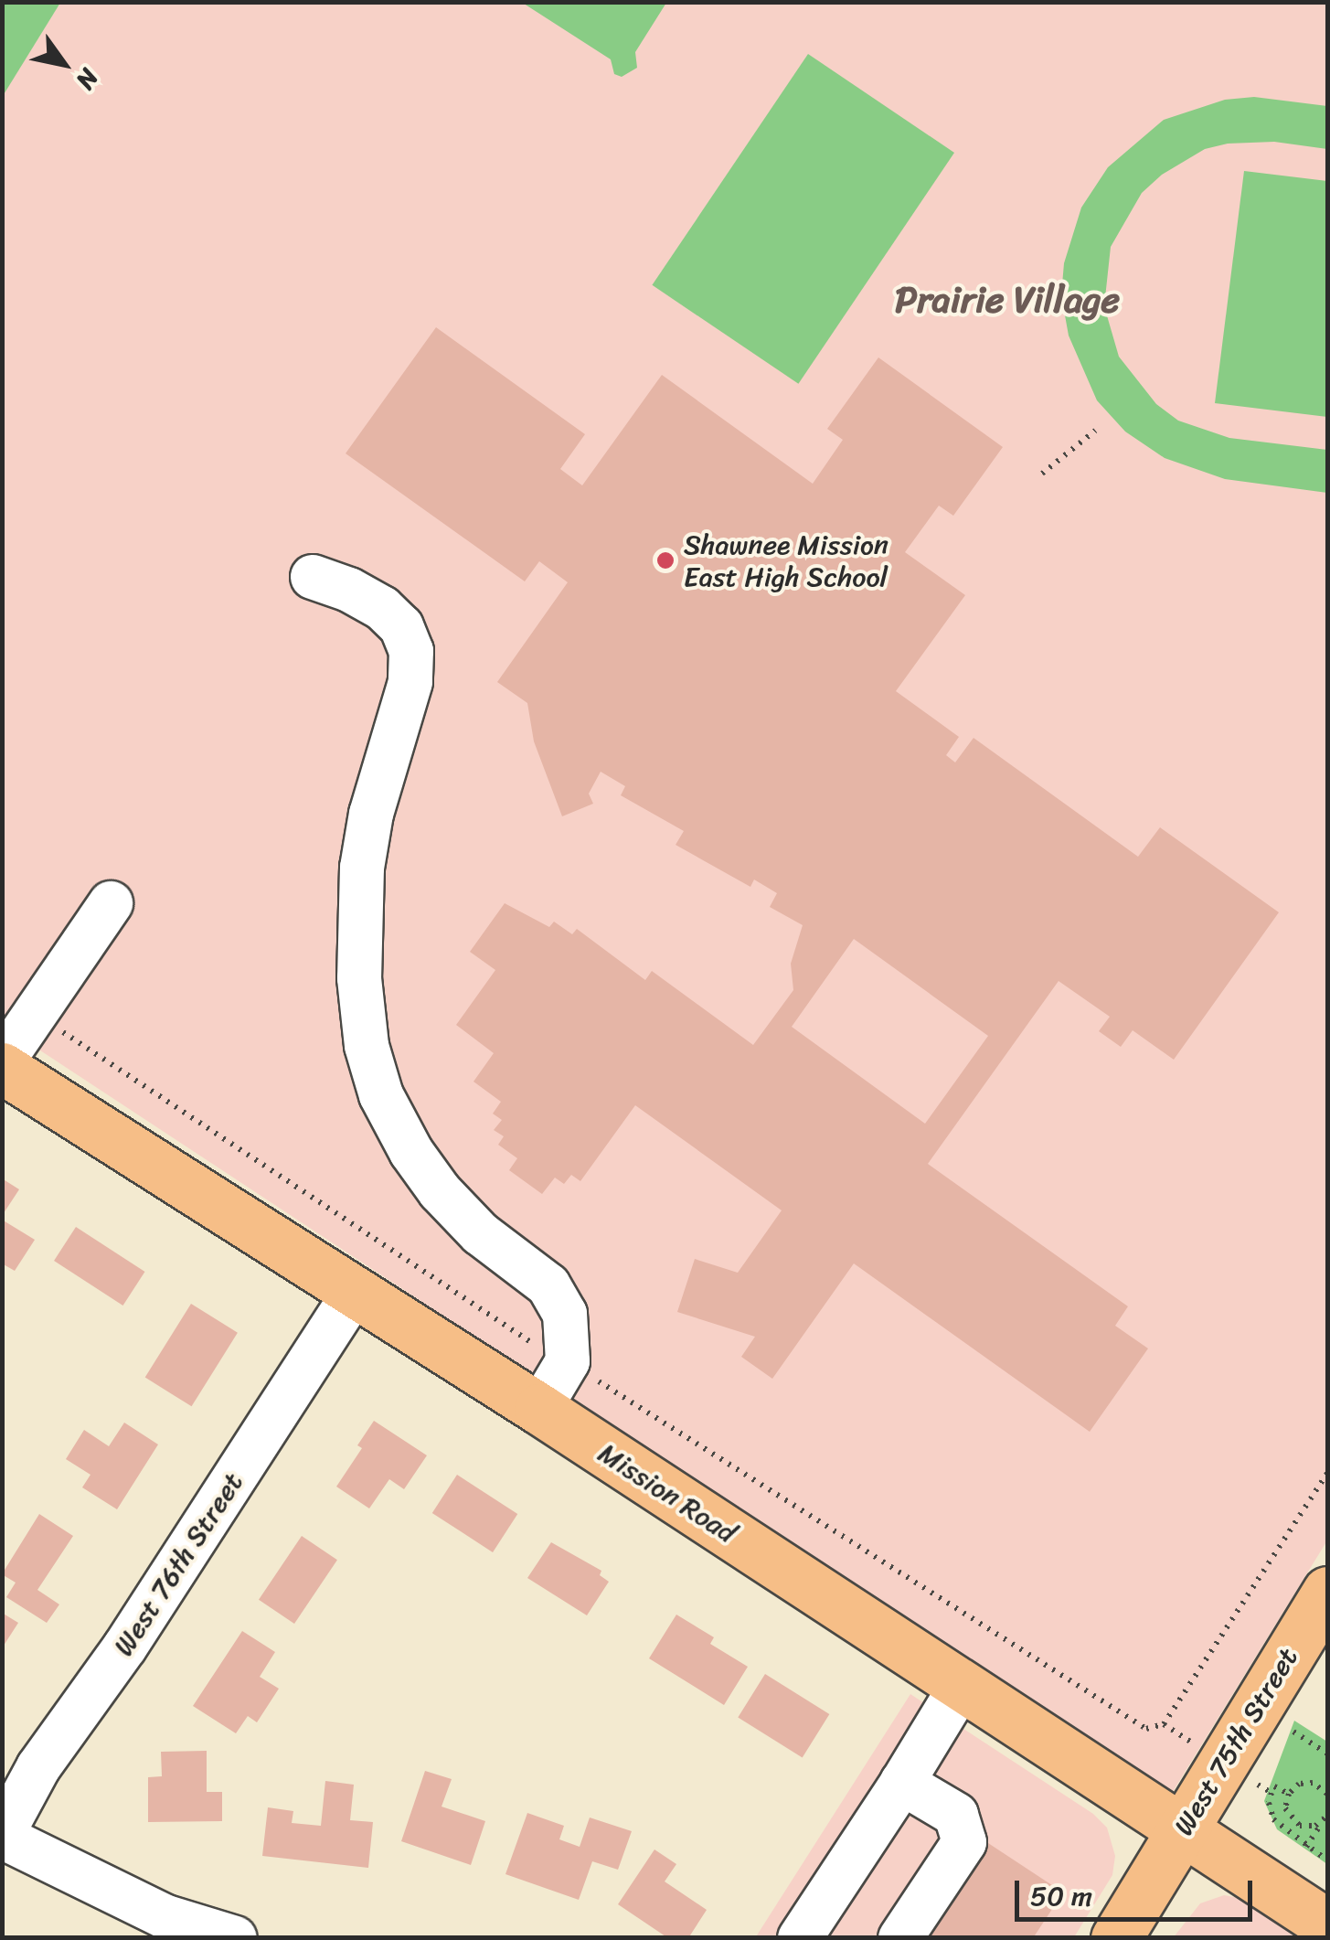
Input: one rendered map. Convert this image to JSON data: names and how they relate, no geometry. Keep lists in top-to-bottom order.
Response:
{
  "streets": {
    "main road": ["Mission Road", "West 75th Street"],
    "street": ["West 76th Street"]
  },
  "crossings": [
    ["Mission Road", "West 76th Street"],
    ["Mission Road", "West 75th Street"]
  ],
  "districts": ["Prairie Village"],
  "places": ["Shawnee Mission East High School"],
  "scale_bar": "50 m",
  "north": "bottom right"
}
